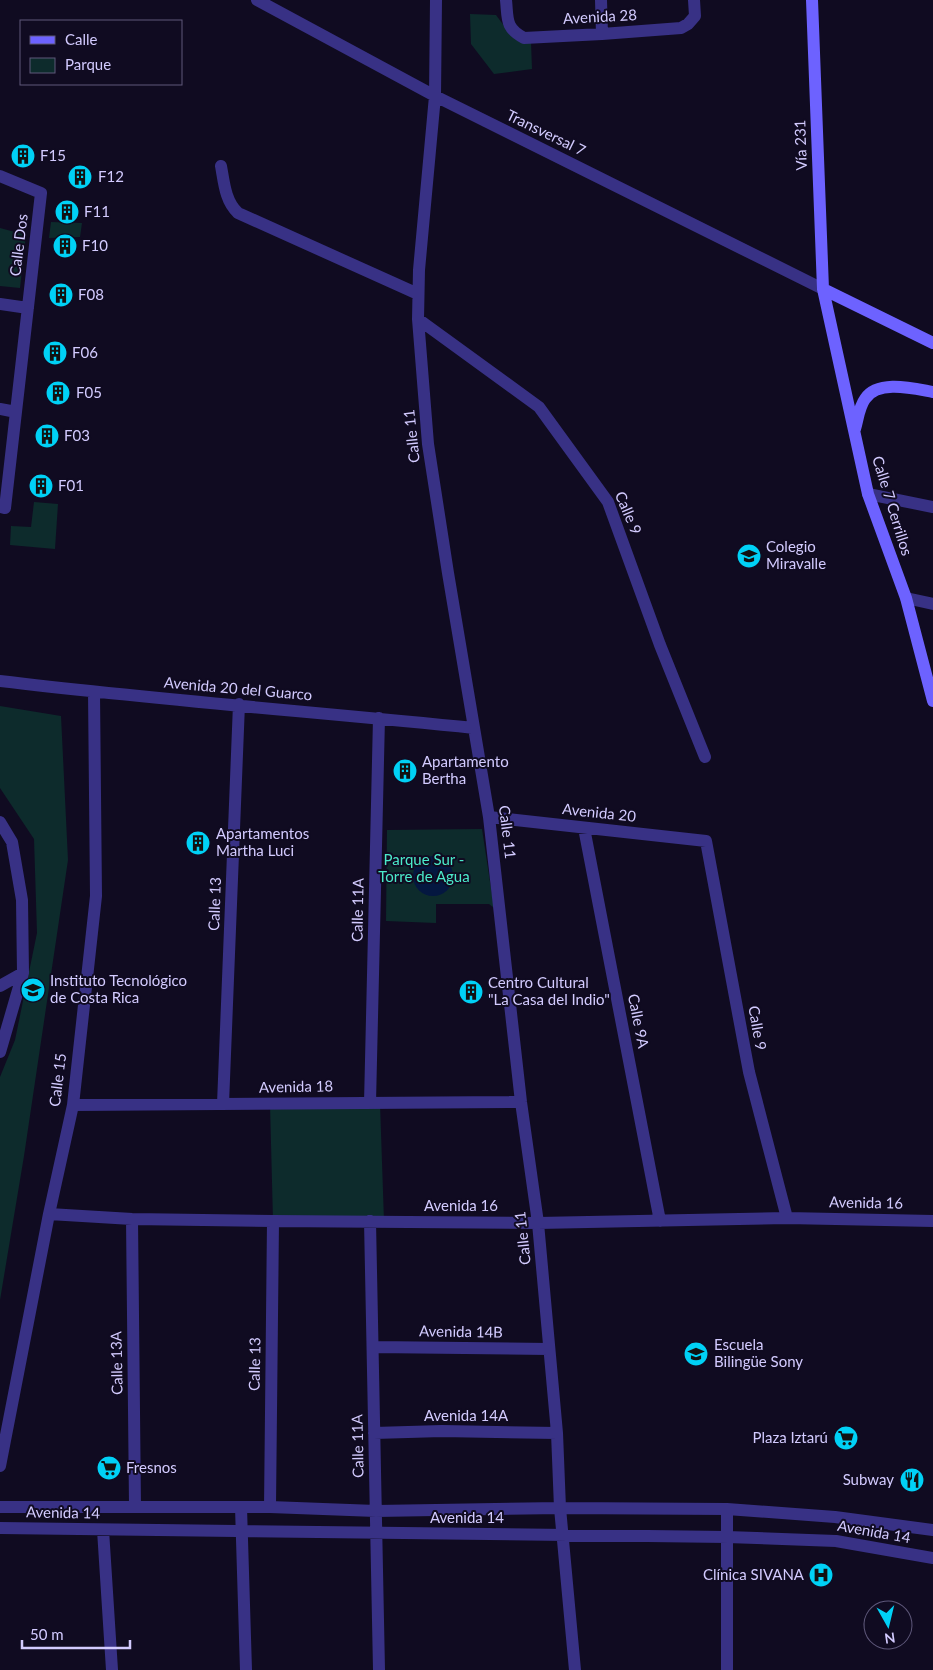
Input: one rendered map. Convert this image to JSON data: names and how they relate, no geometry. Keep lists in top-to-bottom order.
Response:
{
  "streets": {
    "main road": ["Vía 231", "Calle 7 Cerrillos"],
    "street": [
      "Avenida 28",
      "Transversal 7",
      "Calle Dos",
      "Calle 11",
      "Calle 9",
      "Avenida 20 del Guarco",
      "Avenida 20",
      "Calle 13",
      "Calle 11A",
      "Calle 9A",
      "Calle 15",
      "Avenida 18",
      "Avenida 16",
      "Avenida 14B",
      "Calle 13A",
      "Avenida 14A",
      "Avenida 14"
    ]
  },
  "crossings": [
    ["Transversal 7", "Vía 231"],
    ["Transversal 7", "Calle 11"],
    ["Transversal 7", "Calle 7 Cerrillos"],
    ["Vía 231", "Calle 7 Cerrillos"],
    ["Calle 11", "Calle 9"],
    ["Calle 11", "Avenida 20 del Guarco"],
    ["Calle 11", "Avenida 20"],
    ["Calle 11", "Avenida 18"],
    ["Calle 11", "Avenida 16"],
    ["Calle 11", "Avenida 14B"],
    ["Calle 11", "Avenida 14A"],
    ["Calle 11", "Avenida 14"],
    ["Calle 9", "Avenida 20"],
    ["Calle 9", "Avenida 16"],
    ["Avenida 20 del Guarco", "Calle 13"],
    ["Avenida 20 del Guarco", "Calle 11A"],
    ["Avenida 20 del Guarco", "Calle 15"],
    ["Avenida 20", "Calle 9A"],
    ["Calle 13", "Avenida 18"],
    ["Calle 13", "Avenida 16"],
    ["Calle 13", "Avenida 14"],
    ["Calle 11A", "Avenida 18"],
    ["Calle 11A", "Avenida 16"],
    ["Calle 11A", "Avenida 14B"],
    ["Calle 11A", "Avenida 14A"],
    ["Calle 11A", "Avenida 14"],
    ["Calle 9A", "Avenida 16"],
    ["Calle 15", "Avenida 18"],
    ["Calle 15", "Avenida 16"],
    ["Avenida 16", "Calle 13A"],
    ["Calle 13A", "Avenida 14"]
  ],
  "parks": ["Parque Sur - Torre de Agua"],
  "places": {
    "building": [
      "F15",
      "F12",
      "F11",
      "F10",
      "F08",
      "F06",
      "F05",
      "F03",
      "F01",
      "Apartamento Bertha",
      "Apartamentos Martha Luci",
      "Centro Cultural \"La Casa del Indio\""
    ],
    "school or university": ["Colegio Miravalle", "Instituto Tecnológico de Costa Rica", "Escuela Bilingüe Sony"],
    "supermarket": ["Plaza Iztarú", "Fresnos"],
    "restaurant": ["Subway"],
    "hospital": ["Clínica SIVANA"]
  },
  "legend": ["Calle", "Parque"],
  "scale_bar": "50 m",
  "north": "bottom"
}
